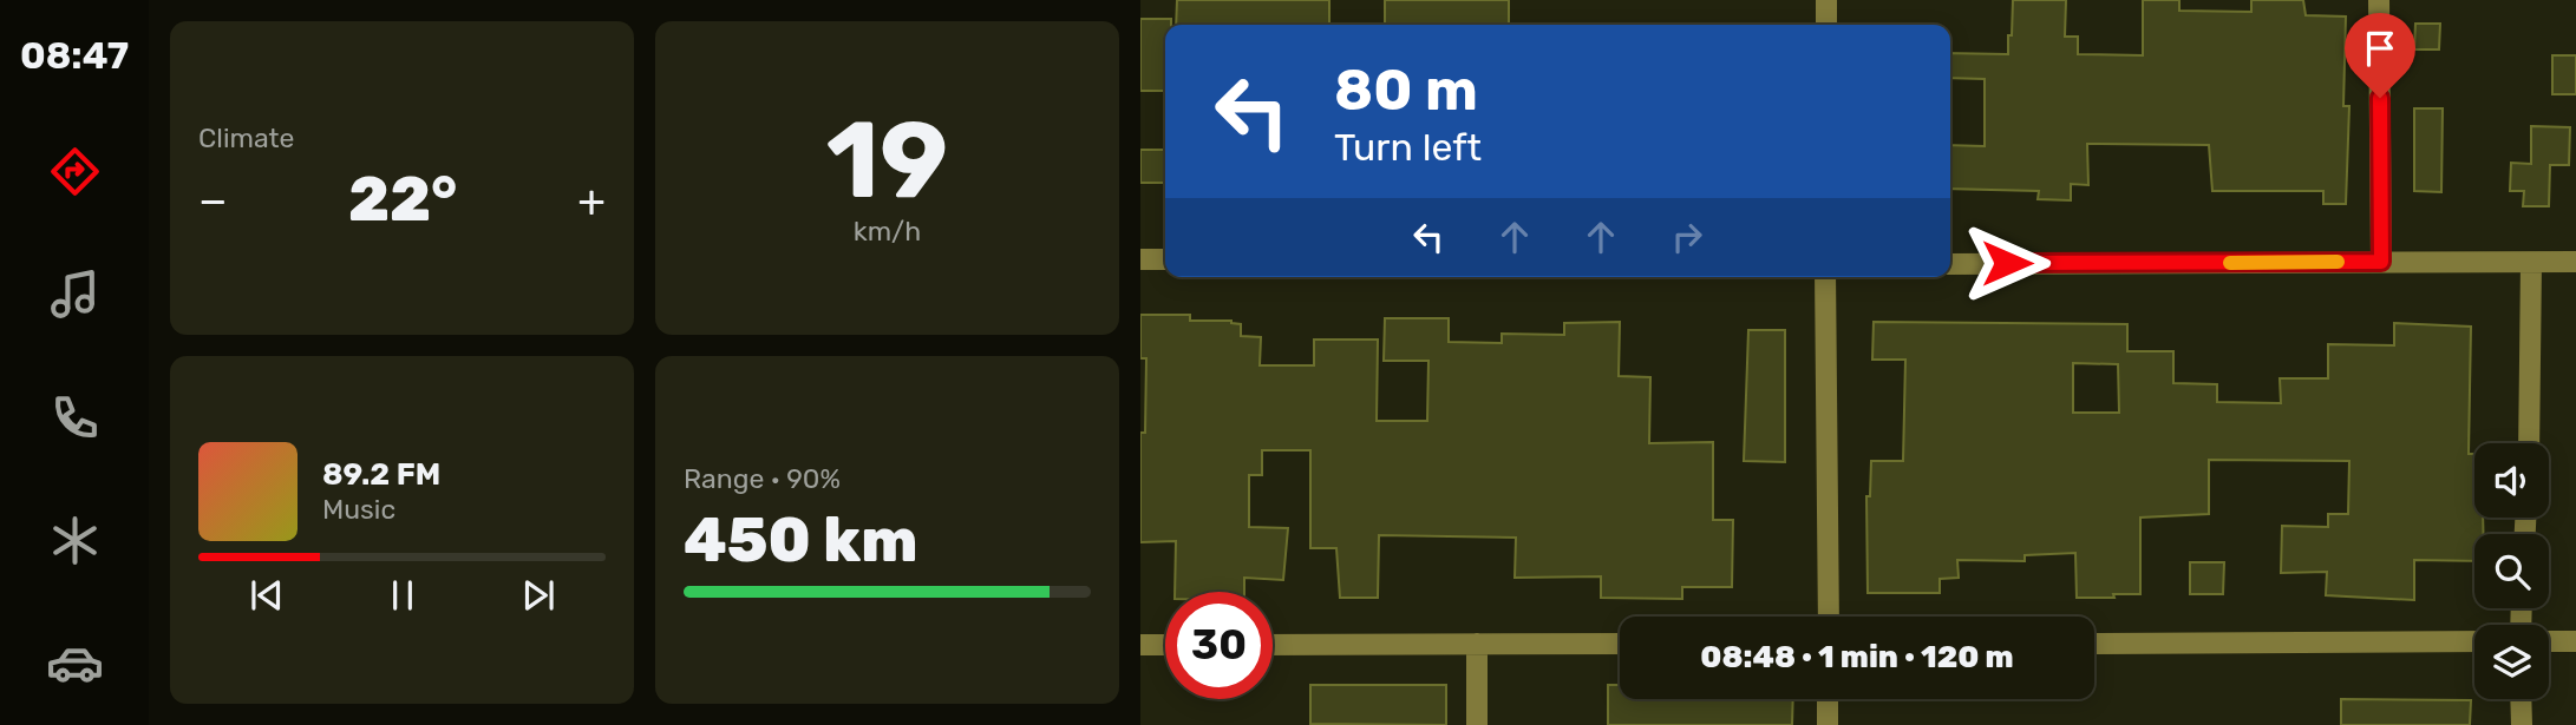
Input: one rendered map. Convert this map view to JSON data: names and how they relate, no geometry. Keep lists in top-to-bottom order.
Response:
{
  "page": {
    "tabs": "08:47",
    "tile": [
      "Climate",
      ["19", "km/h"],
      ["Range · 90%", "450 km"]
    ],
    "turn": ["80 m", "Turn left"],
    "heat": ["−", "22°", "+"],
    "song": ["89.2 FM", "Music"],
    "limit": "30",
    "trip": "08:48 · 1 min · 120 m"
  }
}
